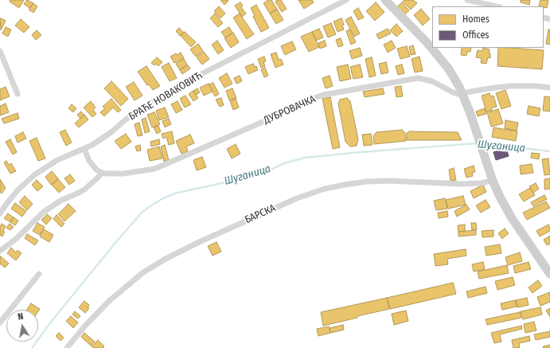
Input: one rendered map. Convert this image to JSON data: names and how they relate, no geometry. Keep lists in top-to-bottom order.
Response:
{
  "streets": {
    "street": ["БРАЋЕ НОВАКОВИЋ", "ДУБРОВАЧКА", "БАРСКА"]
  },
  "water": ["Шуганица"],
  "legend": ["Homes", "Offices"],
  "north": "top"
}
